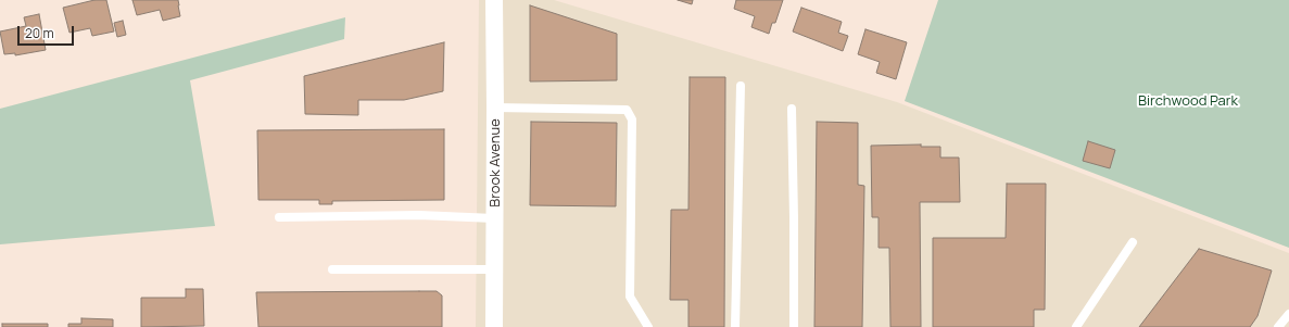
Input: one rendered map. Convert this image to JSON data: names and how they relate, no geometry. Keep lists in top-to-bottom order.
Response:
{
  "streets": {
    "street": ["Brook Avenue"]
  },
  "parks": ["Birchwood Park"],
  "scale_bar": "20 m"
}
